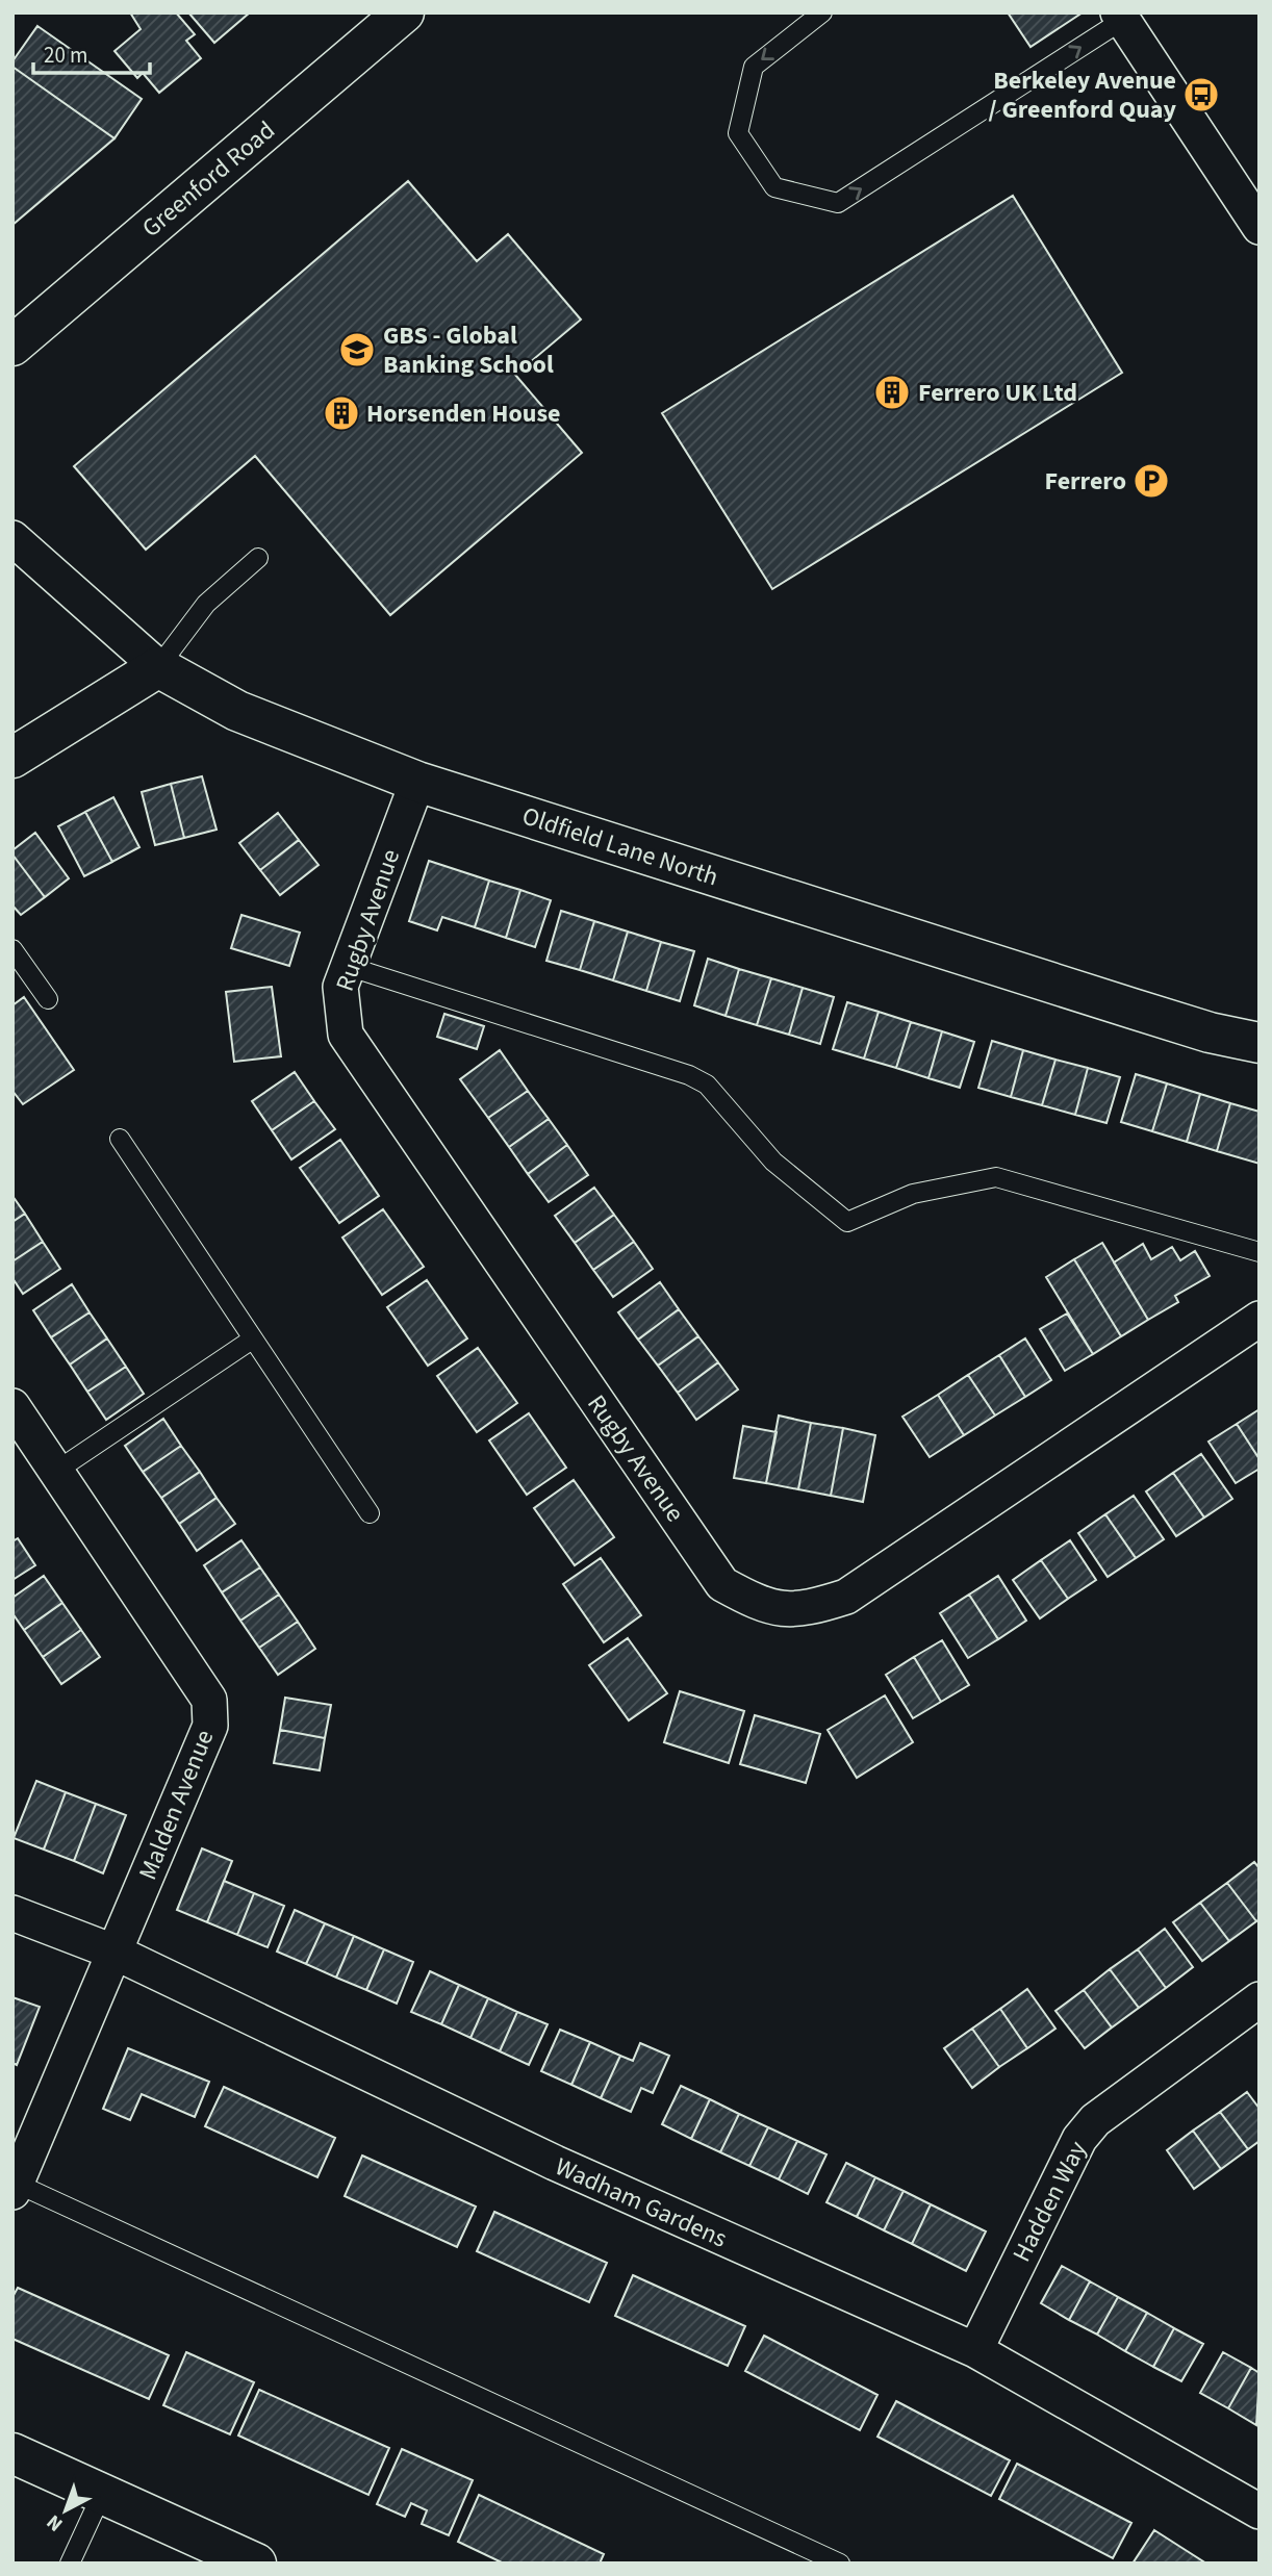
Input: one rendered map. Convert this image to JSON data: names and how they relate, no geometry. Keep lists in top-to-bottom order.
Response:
{
  "streets": {
    "street": [
      "Greenford Road",
      "Oldfield Lane North",
      "Rugby Avenue",
      "Malden Avenue",
      "Hadden Way",
      "Wadham Gardens"
    ]
  },
  "crossings": [
    ["Oldfield Lane North", "Rugby Avenue"],
    ["Malden Avenue", "Wadham Gardens"],
    ["Hadden Way", "Wadham Gardens"]
  ],
  "places": {
    "bus stop": ["Berkeley Avenue / Greenford Quay"],
    "school or university": ["GBS - Global Banking School"],
    "building": ["Ferrero UK Ltd", "Horsenden House"],
    "parking": ["Ferrero"]
  },
  "scale_bar": "20 m",
  "north": "bottom left"
}
